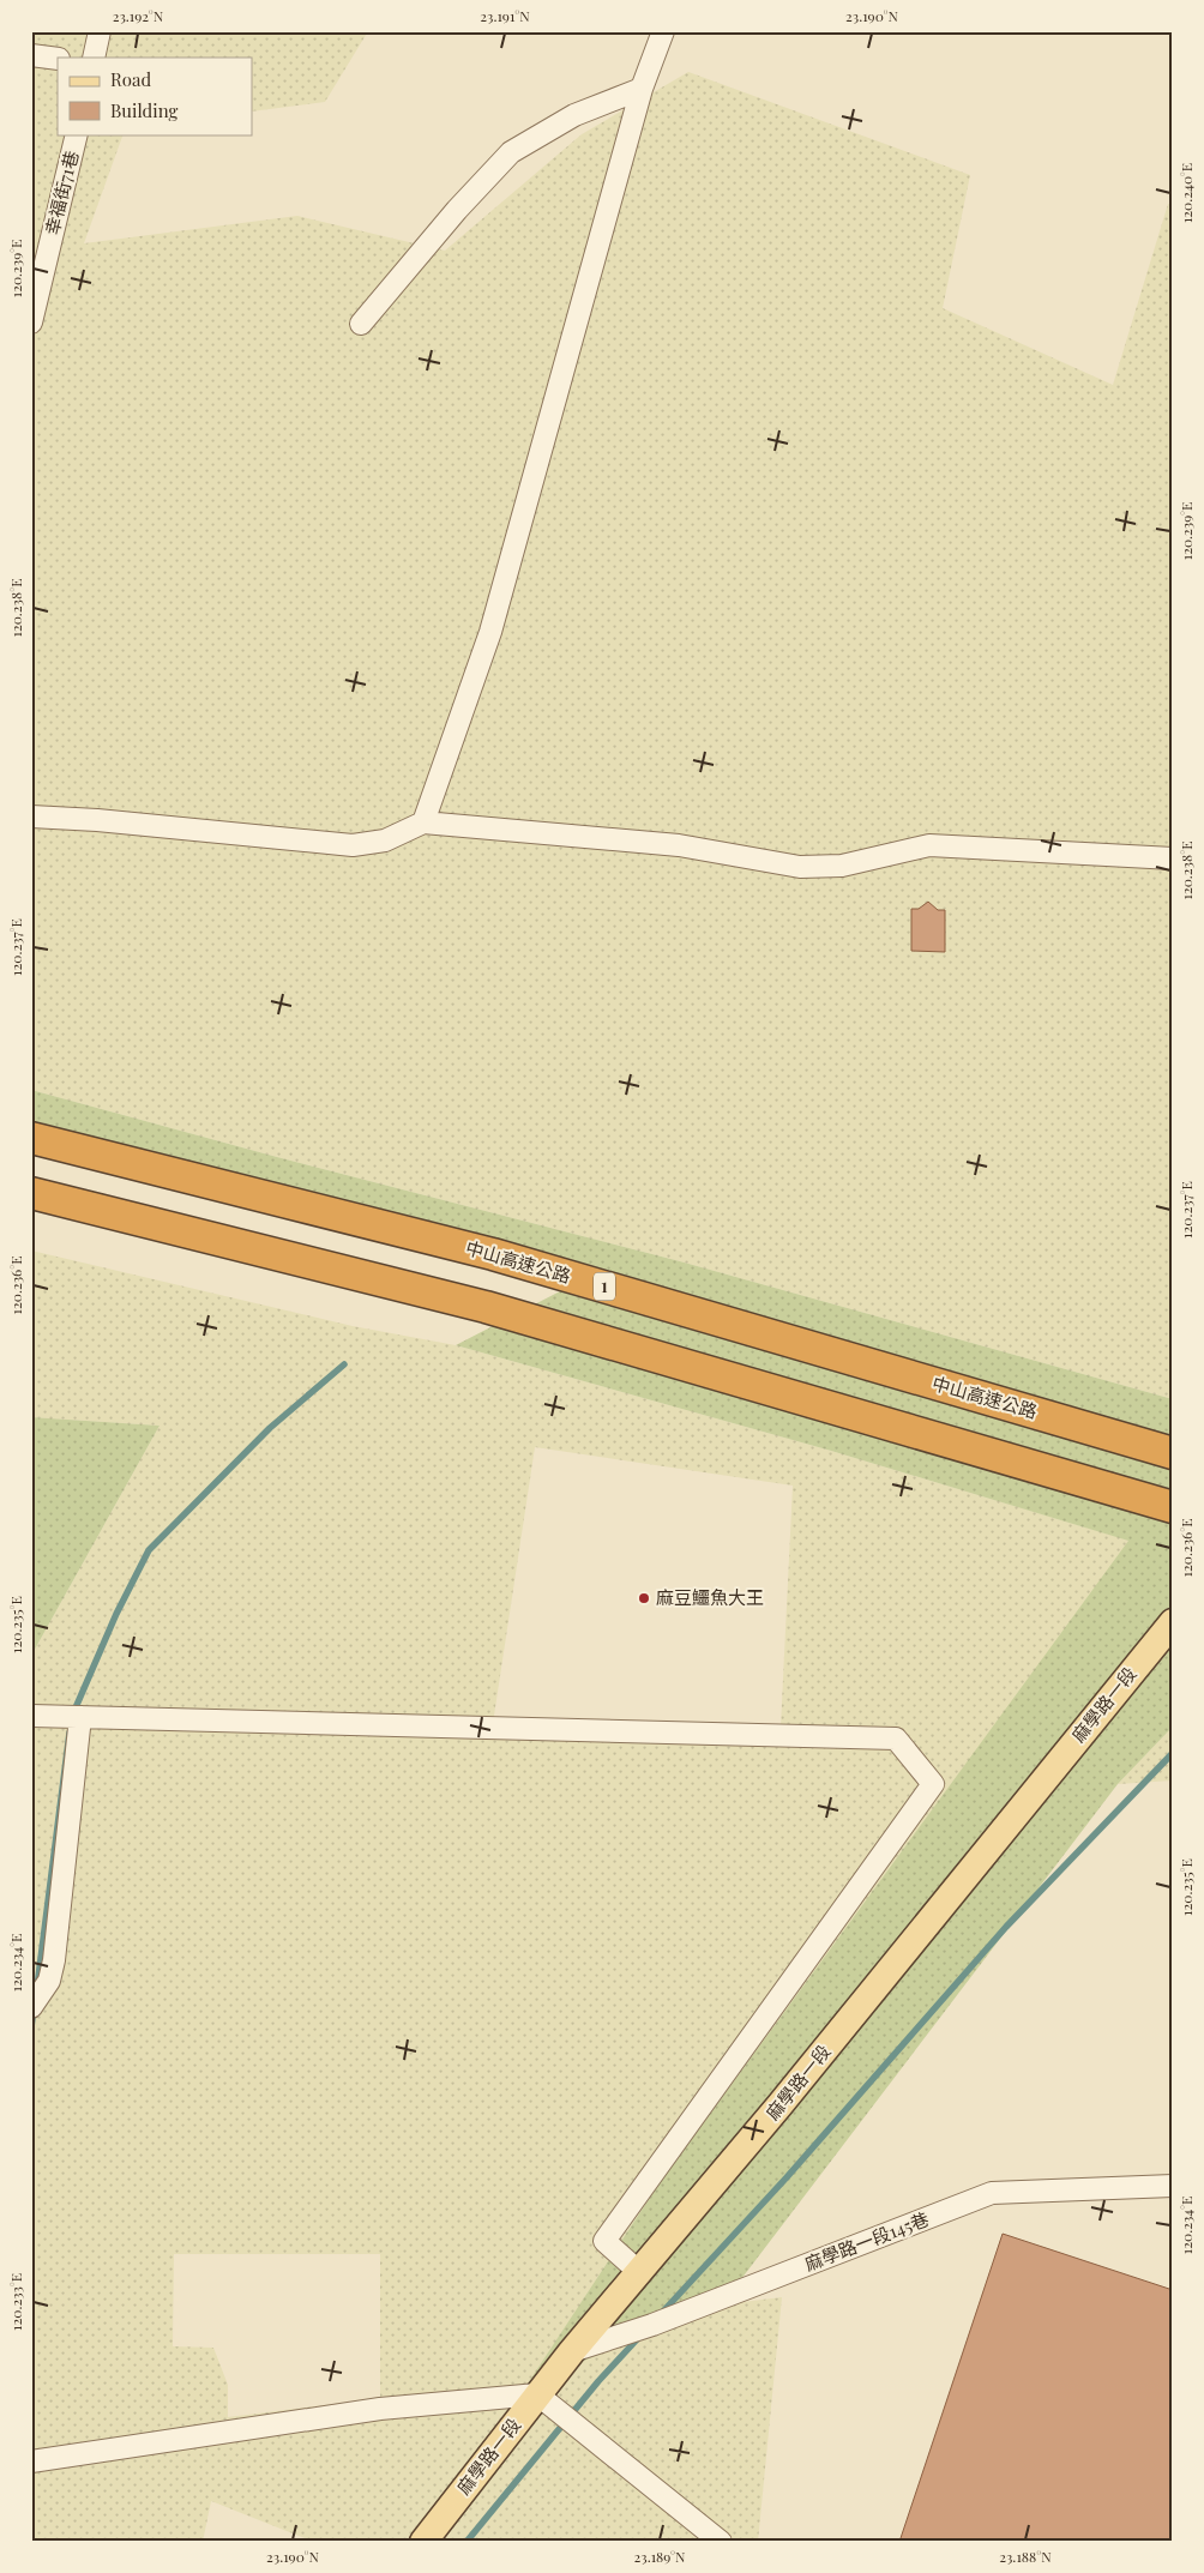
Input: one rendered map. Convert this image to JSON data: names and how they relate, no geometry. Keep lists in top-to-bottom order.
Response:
{
  "streets": {
    "highway": ["中山高速公路", "1"],
    "main road": ["麻學路一段"],
    "lane": ["幸福街71巷", "麻學路一段145巷"]
  },
  "crossings": [
    ["麻學路一段", "麻學路一段145巷"]
  ],
  "places": ["麻豆鱷魚大王"],
  "legend": ["Road", "Building"],
  "coordinates": [
    "23.192°N",
    "23.191°N",
    "23.190°N",
    "120.240°E",
    "120.239°E",
    "120.238°E",
    "120.237°E",
    "120.236°E",
    "120.235°E",
    "120.234°E",
    "120.233°E",
    "23.189°N",
    "23.188°N"
  ]
}
